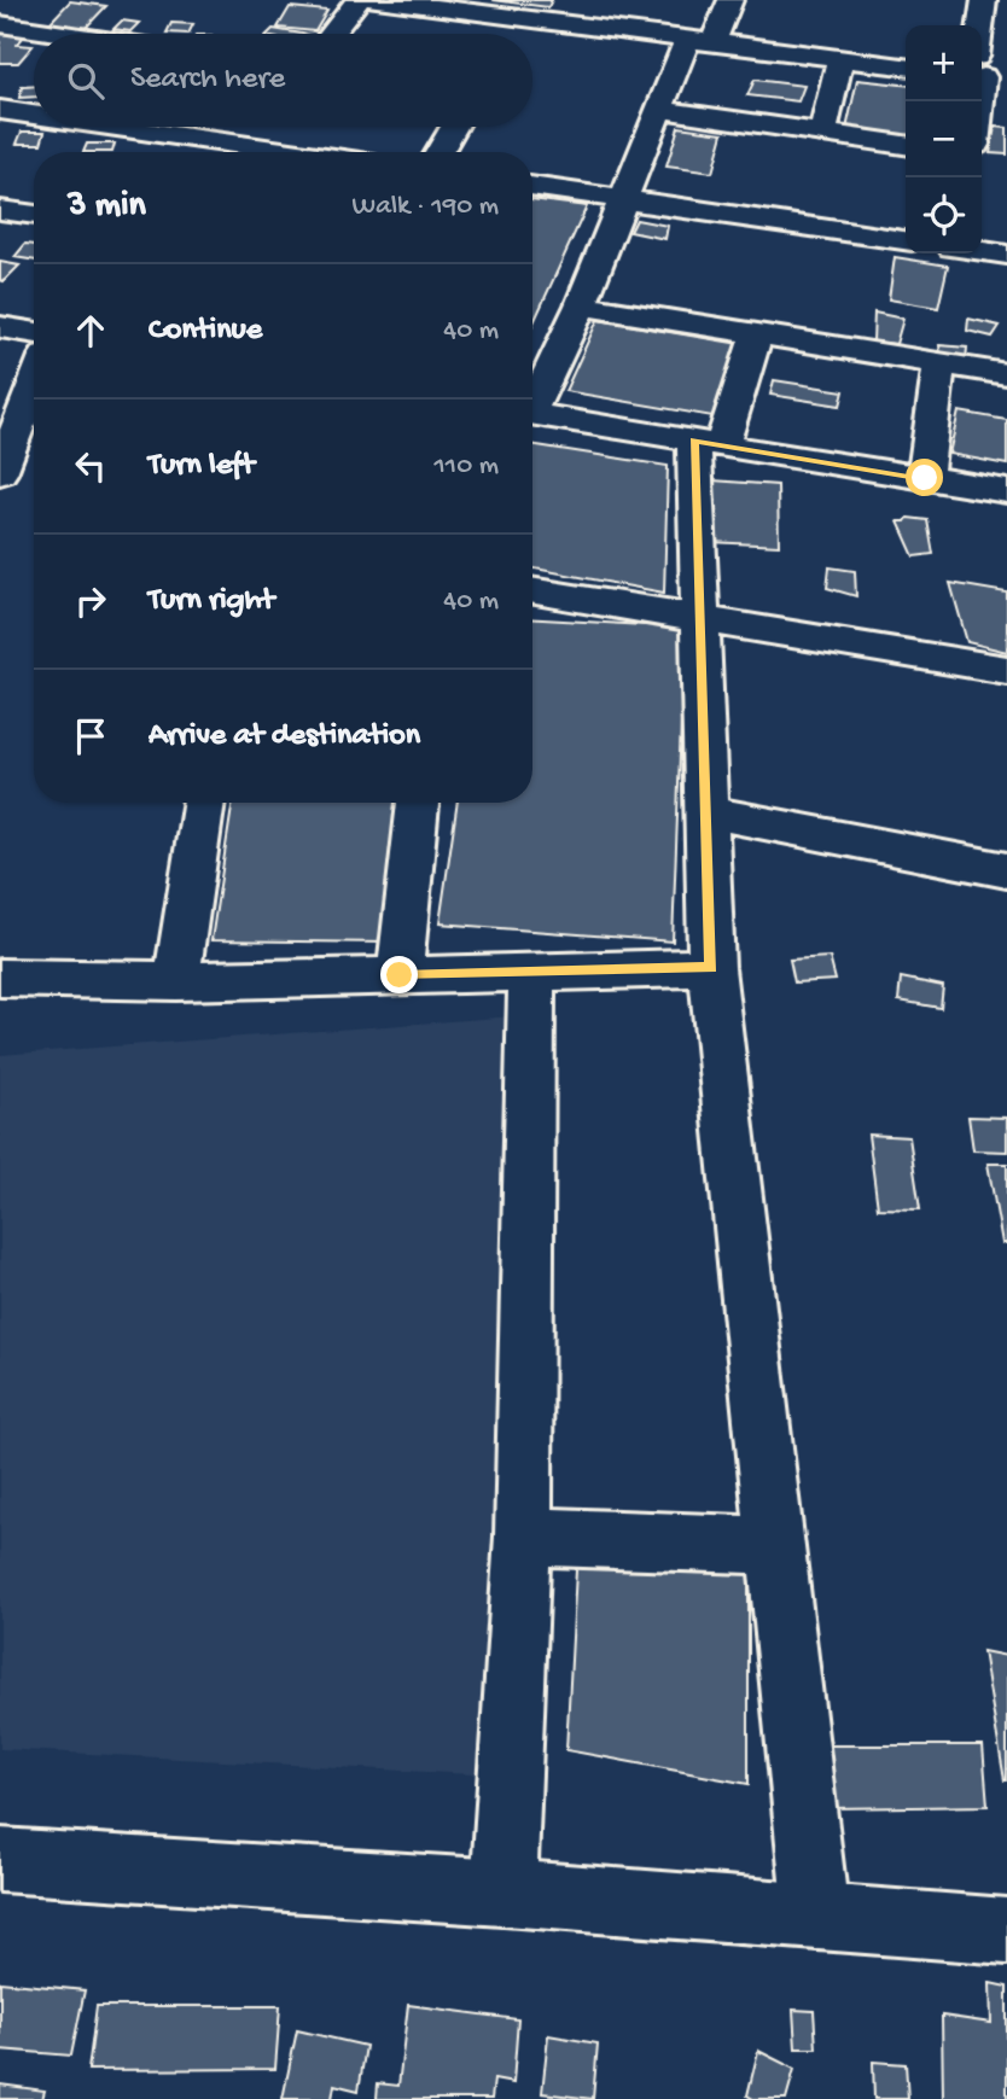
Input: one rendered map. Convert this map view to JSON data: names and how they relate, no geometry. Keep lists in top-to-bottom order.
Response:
{
  "page": {
    "map_buttons": ["+", "−"],
    "search": "Search here",
    "heading": ["3 min", "Walk · 190 m"],
    "list": [
      ["Continue", "40 m"],
      ["Turn left", "110 m"],
      ["Turn right", "40 m"],
      "Arrive at destination"
    ]
  }
}
